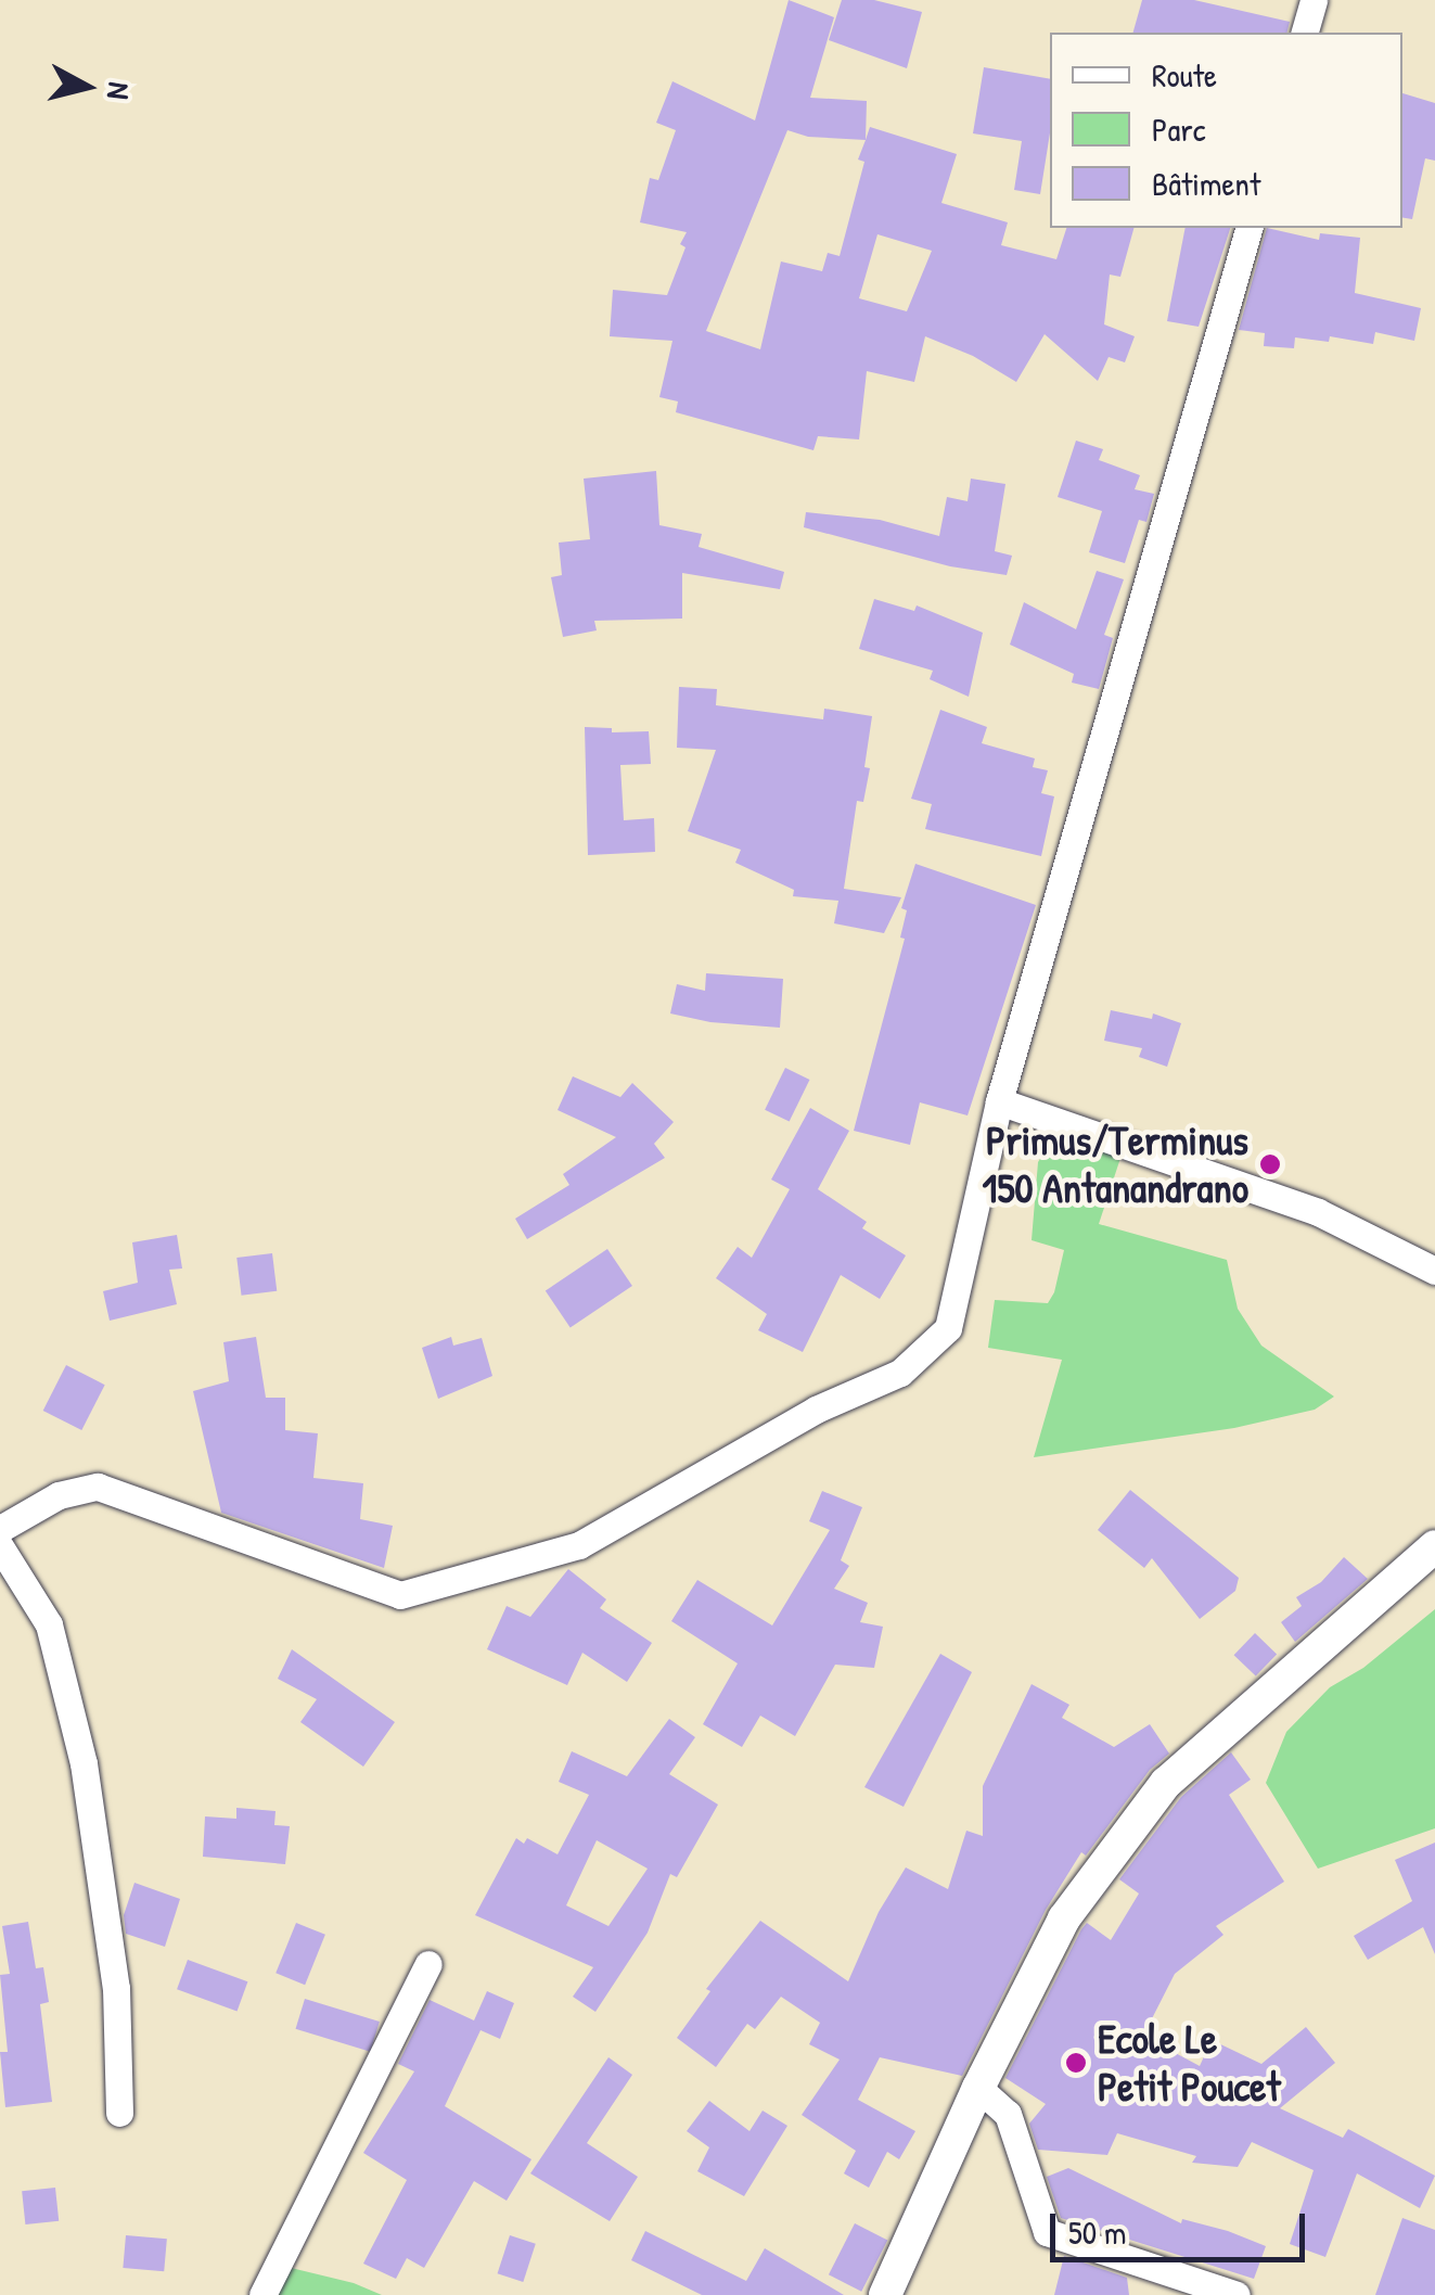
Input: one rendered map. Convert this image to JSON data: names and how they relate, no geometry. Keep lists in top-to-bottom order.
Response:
{
  "places": ["Primus/Terminus 150 Antanandrano", "Ecole Le Petit Poucet"],
  "legend": ["Route", "Parc", "Bâtiment"],
  "scale_bar": "50 m",
  "north": "right"
}
